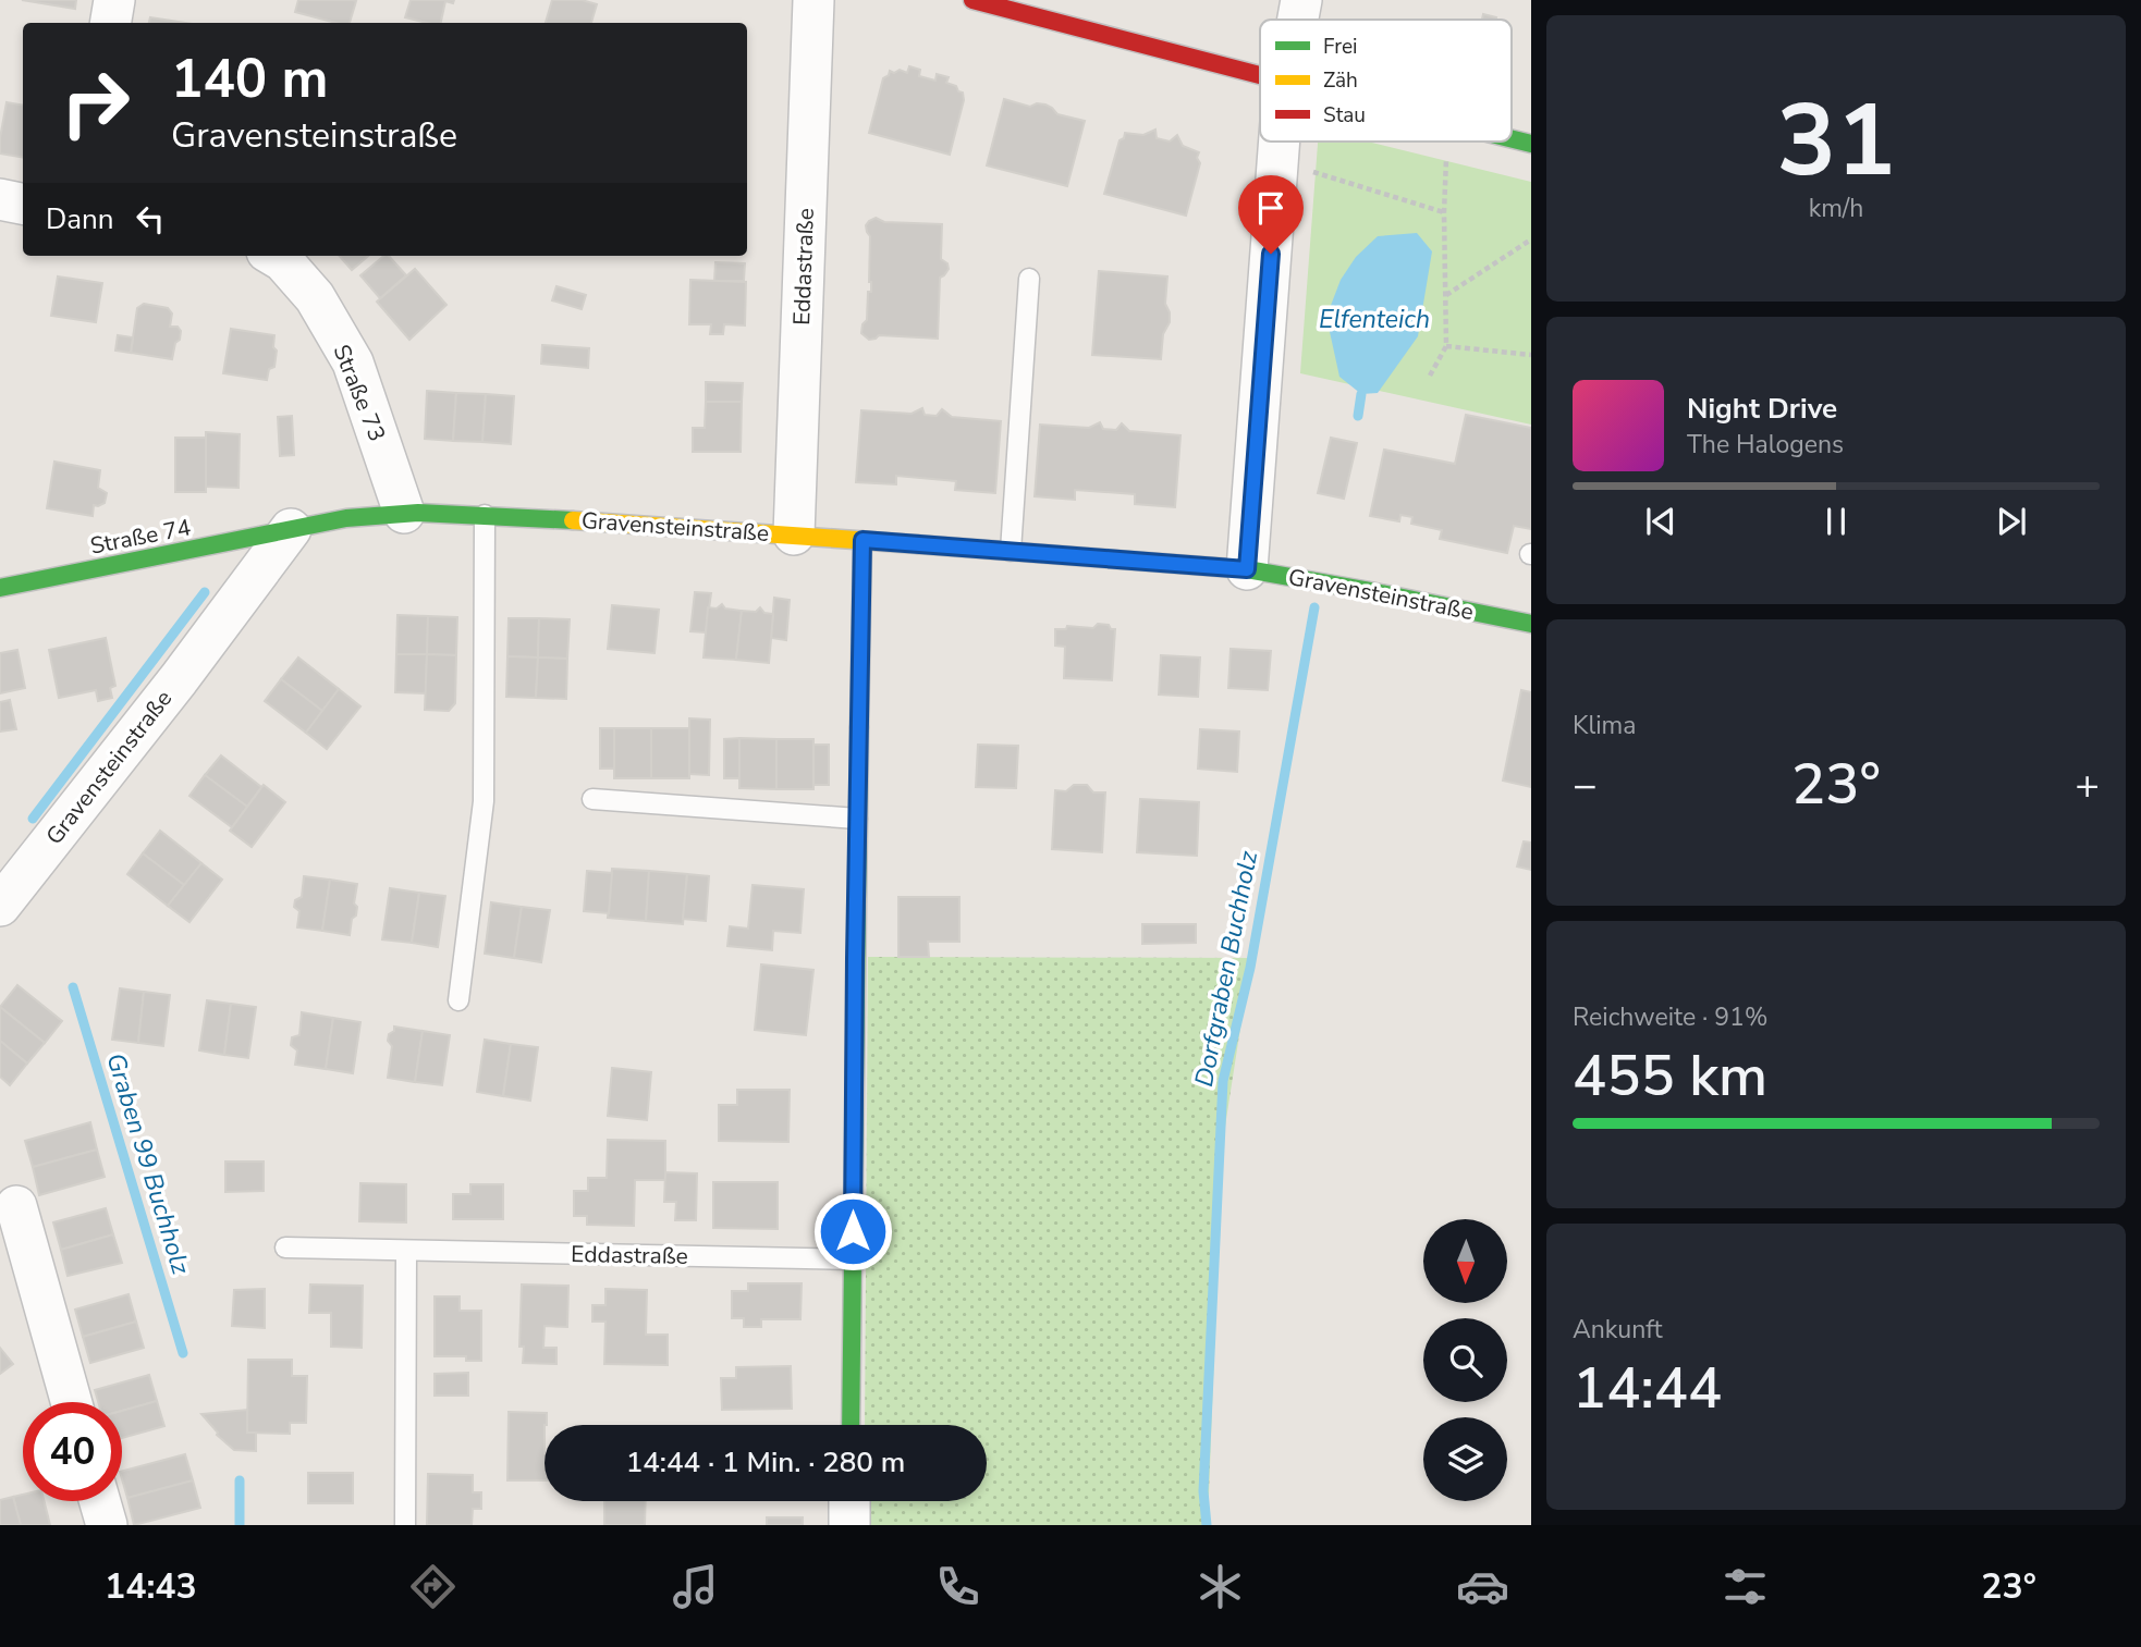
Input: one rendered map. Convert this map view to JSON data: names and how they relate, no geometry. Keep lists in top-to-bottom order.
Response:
{
  "streets": {
    "street": [
      "Eddastraße",
      "Straße 73",
      "Gravensteinstraße",
      "Straße 74"
    ]
  },
  "crossings": [
    ["Eddastraße", "Gravensteinstraße"],
    ["Straße 73", "Gravensteinstraße"],
    ["Gravensteinstraße", "Straße 74"]
  ],
  "water": ["Elfenteich", "Dorfgraben Buchholz", "Graben 99 Buchholz"],
  "legend": ["Frei", "Zäh", "Stau"],
  "north": "bottom",
  "page": {
    "tile": [
      ["31", "km/h"],
      "Klima",
      ["Reichweite · 91%", "455 km"],
      ["Ankunft", "14:44"]
    ],
    "turn": ["140 m", "Gravensteinstraße"],
    "then": "Dann",
    "song": ["Night Drive", "The Halogens"],
    "heat": ["−", "23°", "+"],
    "limit": "40",
    "trip": "14:44 · 1 Min. · 280 m",
    "tabs": ["14:43", "23°"]
  }
}
